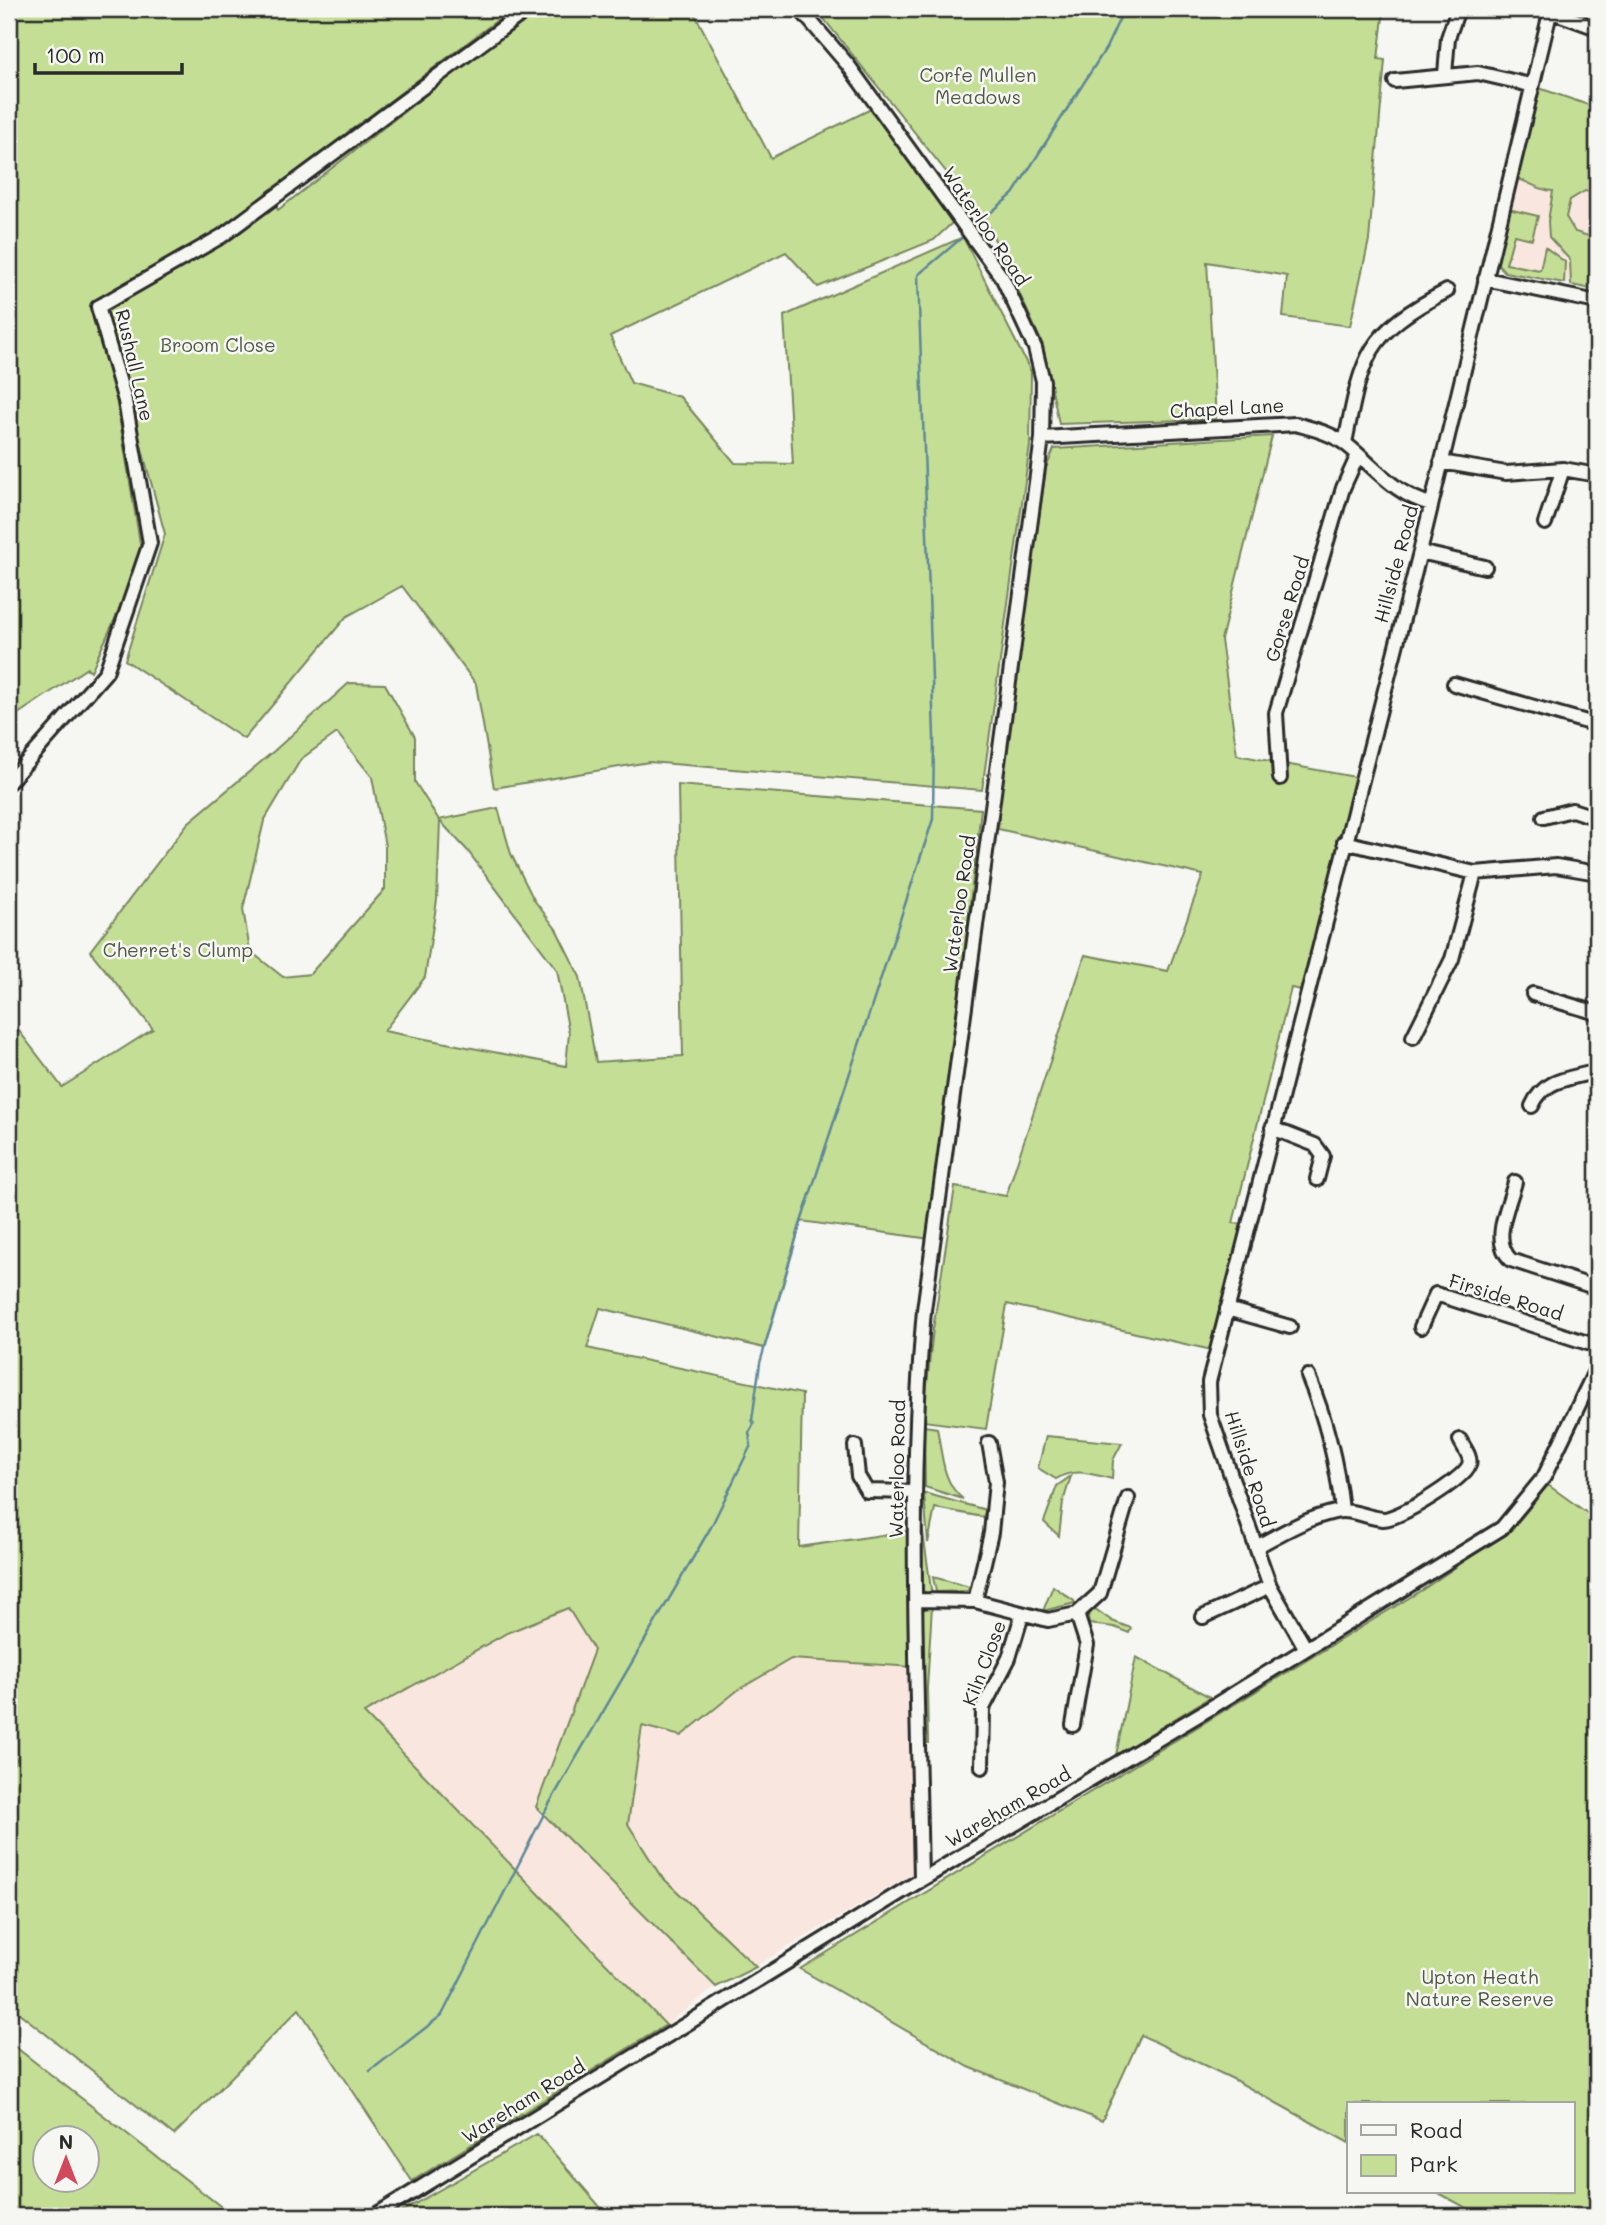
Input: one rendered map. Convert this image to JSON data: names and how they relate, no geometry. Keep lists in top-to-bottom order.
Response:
{
  "streets": {
    "street": [
      "Waterloo Road",
      "Rushall Lane",
      "Chapel Lane",
      "Hillside Road",
      "Gorse Road",
      "Firside Road",
      "Kiln Close",
      "Wareham Road"
    ]
  },
  "crossings": [
    ["Waterloo Road", "Chapel Lane"],
    ["Waterloo Road", "Wareham Road"],
    ["Chapel Lane", "Hillside Road"],
    ["Chapel Lane", "Gorse Road"],
    ["Hillside Road", "Wareham Road"]
  ],
  "parks": [
    "Corfe Mullen Meadows",
    "Broom Close",
    "Cherret's Clump",
    "Upton Heath Nature Reserve"
  ],
  "legend": ["Road", "Park"],
  "scale_bar": "100 m",
  "north": "top"
}
